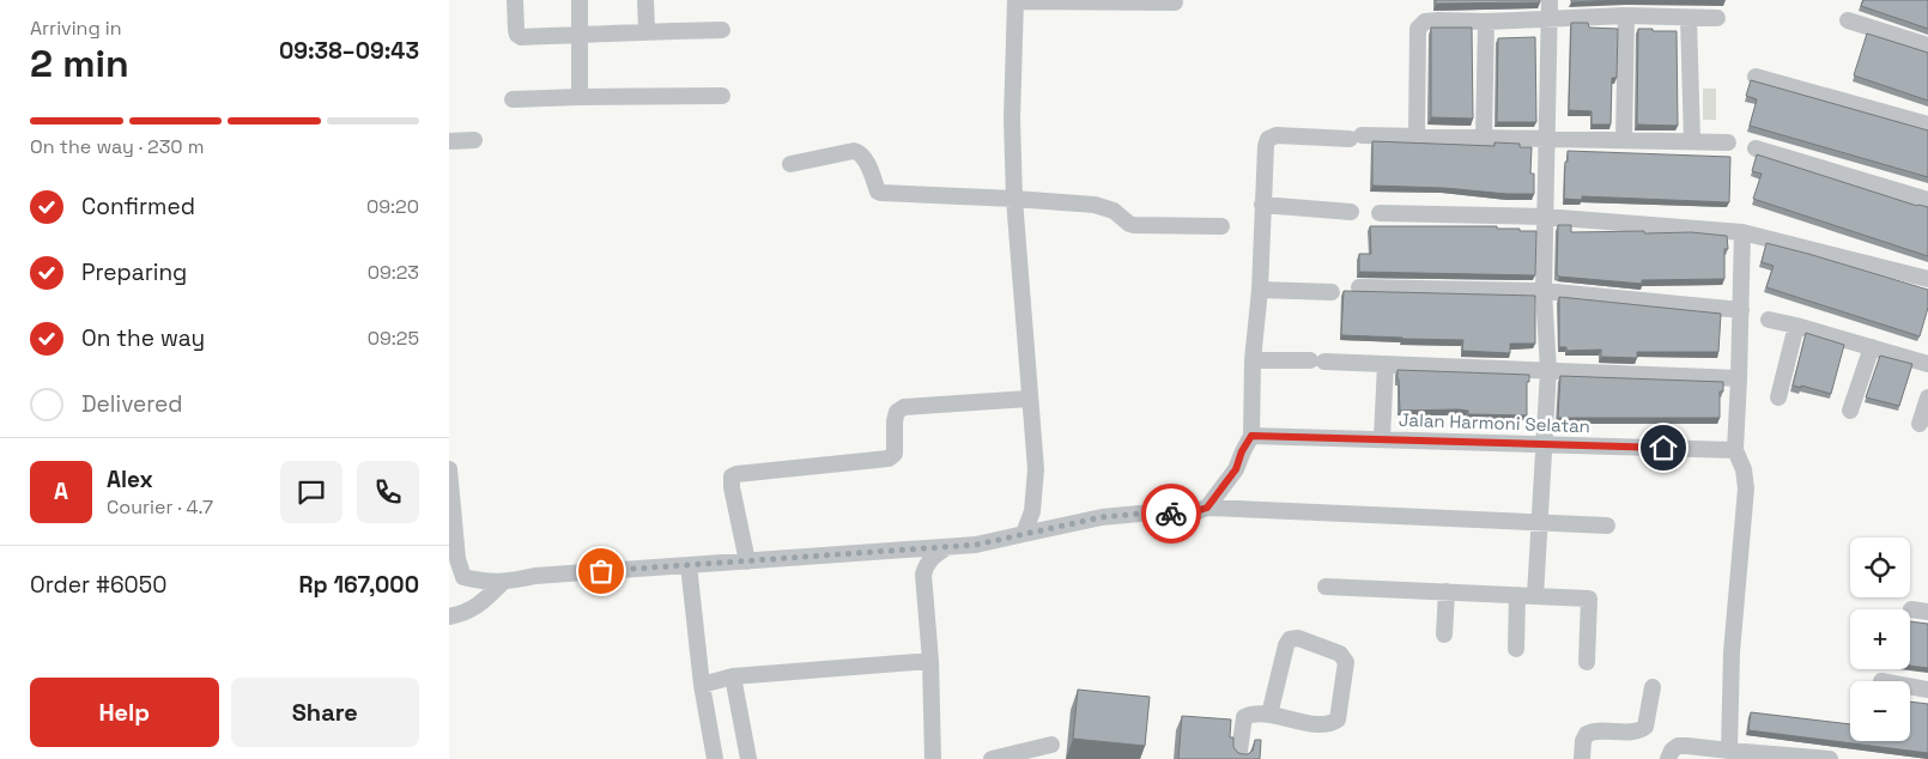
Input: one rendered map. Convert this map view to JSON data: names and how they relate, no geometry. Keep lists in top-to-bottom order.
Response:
{
  "streets": {
    "street": ["Jalan Harmoni Selatan"]
  },
  "page": {
    "heading": ["2 min", "Arriving in", "09:38–09:43"],
    "panel": [
      "Alex",
      "Courier · 4.7",
      "Order #6050",
      "Rp 167,000"
    ],
    "bar": "On the way · 230 m",
    "list": [
      ["Confirmed", "09:20"],
      ["Preparing", "09:23"],
      ["On the way", "09:25"],
      "Delivered"
    ],
    "round": "A",
    "map_buttons": ["+", "−"],
    "buttons": ["Help", "Share"]
  }
}
